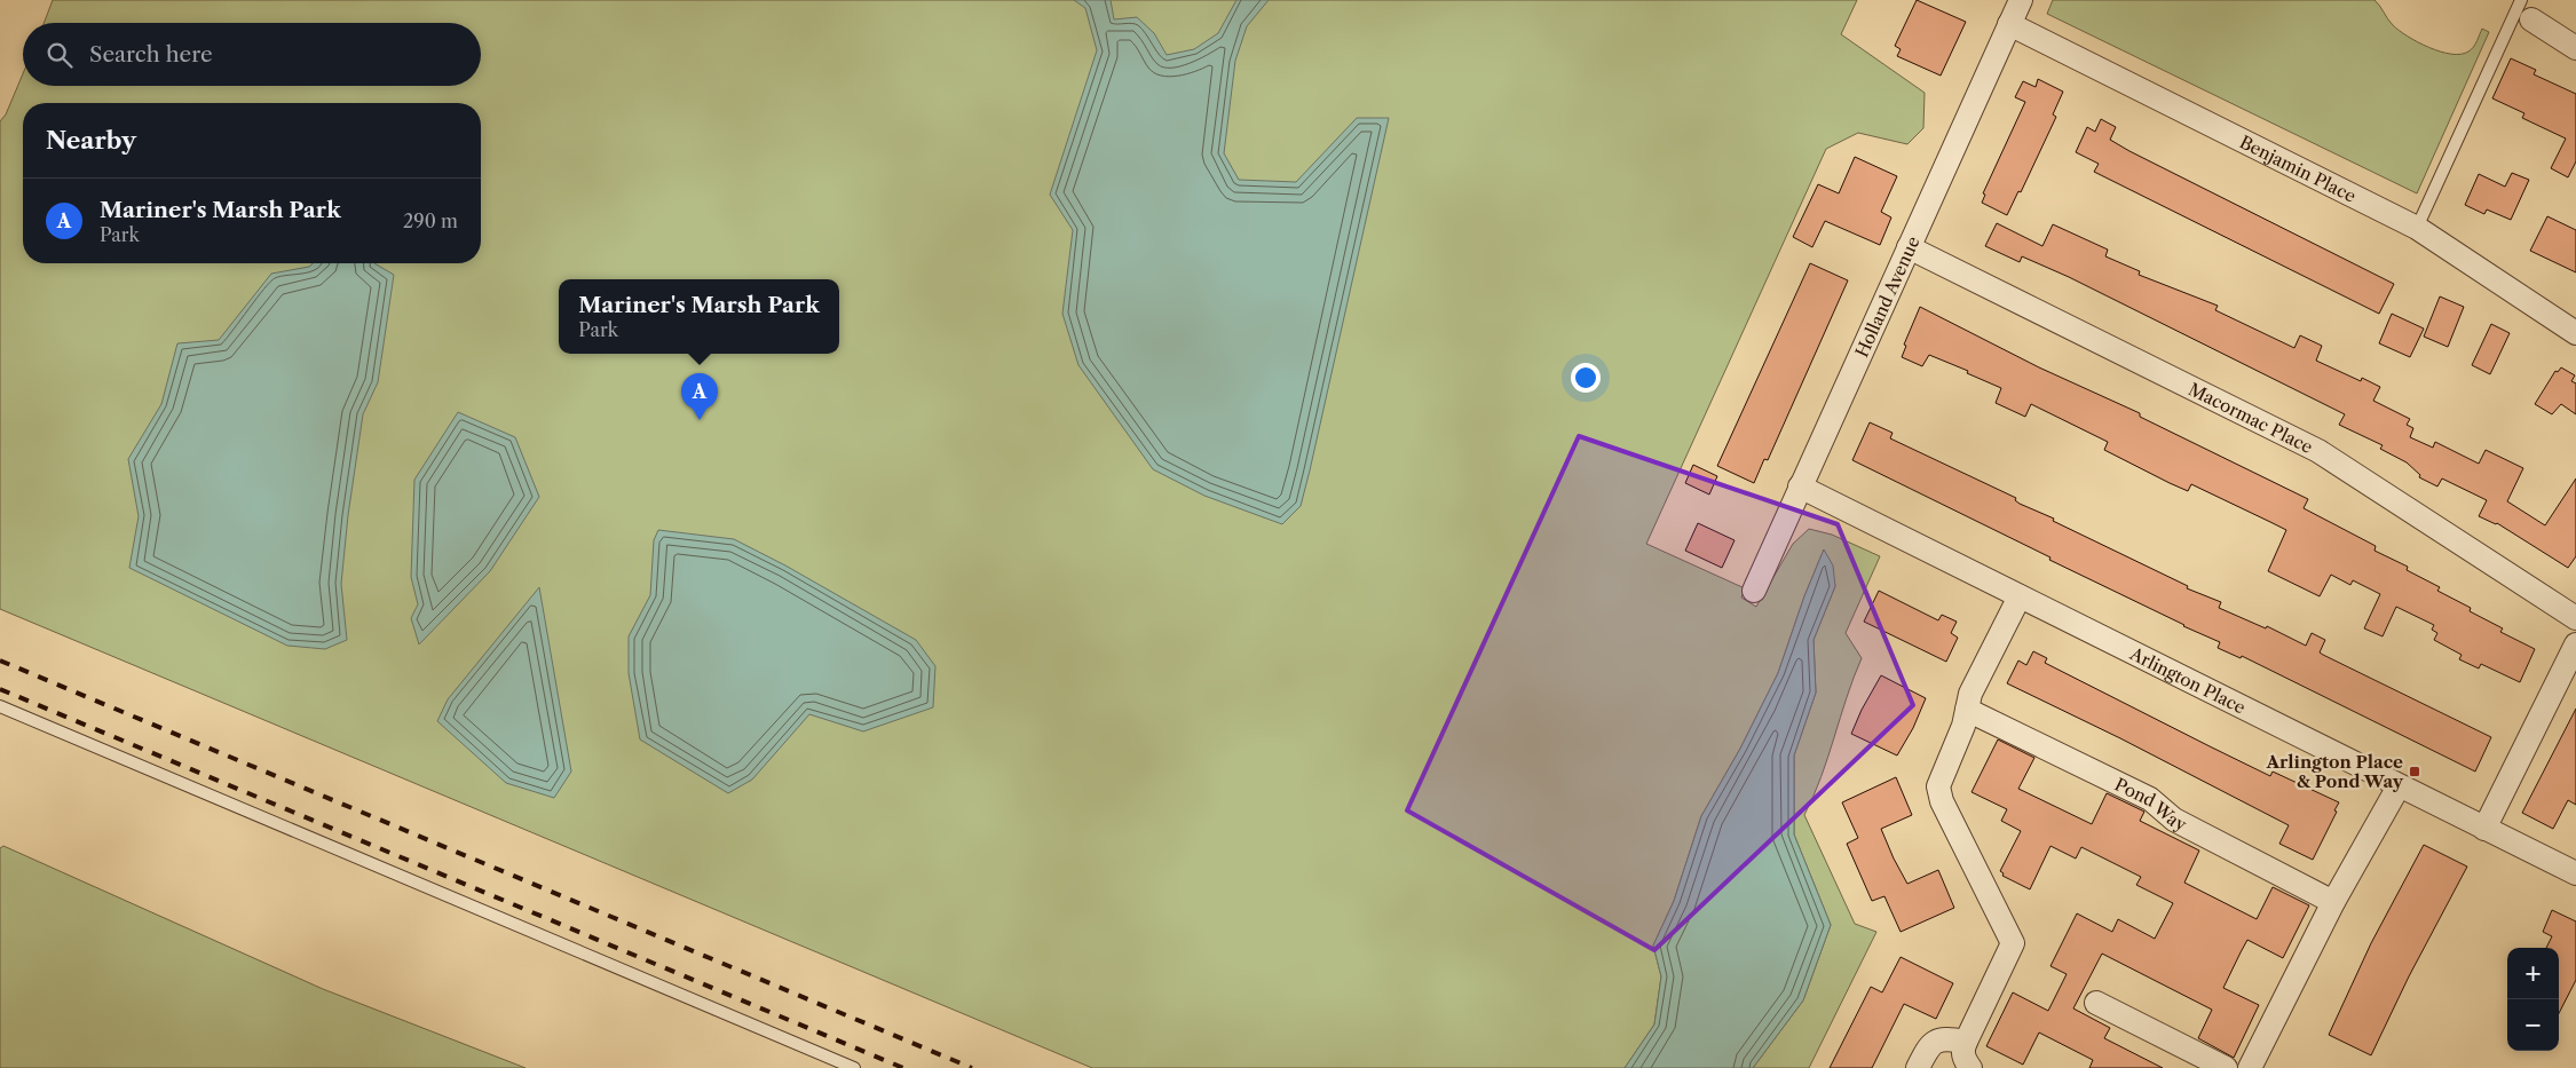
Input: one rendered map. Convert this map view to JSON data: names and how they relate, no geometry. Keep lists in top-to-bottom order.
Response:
{
  "streets": {
    "street": [
      "Benjamin Place",
      "Holland Avenue",
      "Macormac Place",
      "Arlington Place",
      "Pond Way"
    ]
  },
  "crossings": [
    ["Benjamin Place", "Holland Avenue"],
    ["Holland Avenue", "Macormac Place"],
    ["Holland Avenue", "Arlington Place"]
  ],
  "places": {
    "transit": ["Arlington Place & Pond Way"]
  },
  "page": {
    "search": "Search here",
    "heading": "Nearby",
    "list": [
      {
        "mark": "A",
        "name": "Mariner's Marsh Park",
        "note": "Park",
        "value": "290 m"
      }
    ],
    "popup": ["Mariner's Marsh Park", "Park"],
    "pins": "A",
    "map_buttons": ["+", "−"]
  }
}
